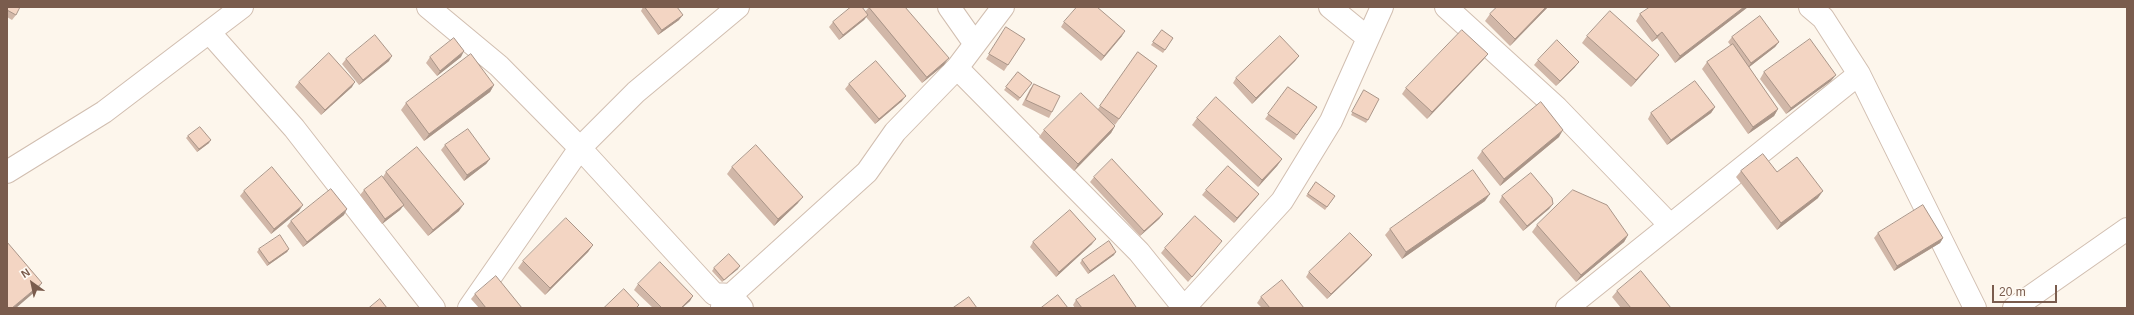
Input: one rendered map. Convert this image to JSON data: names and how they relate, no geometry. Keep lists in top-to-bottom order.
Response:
{
  "scale_bar": "20 m",
  "north": "top left"
}
